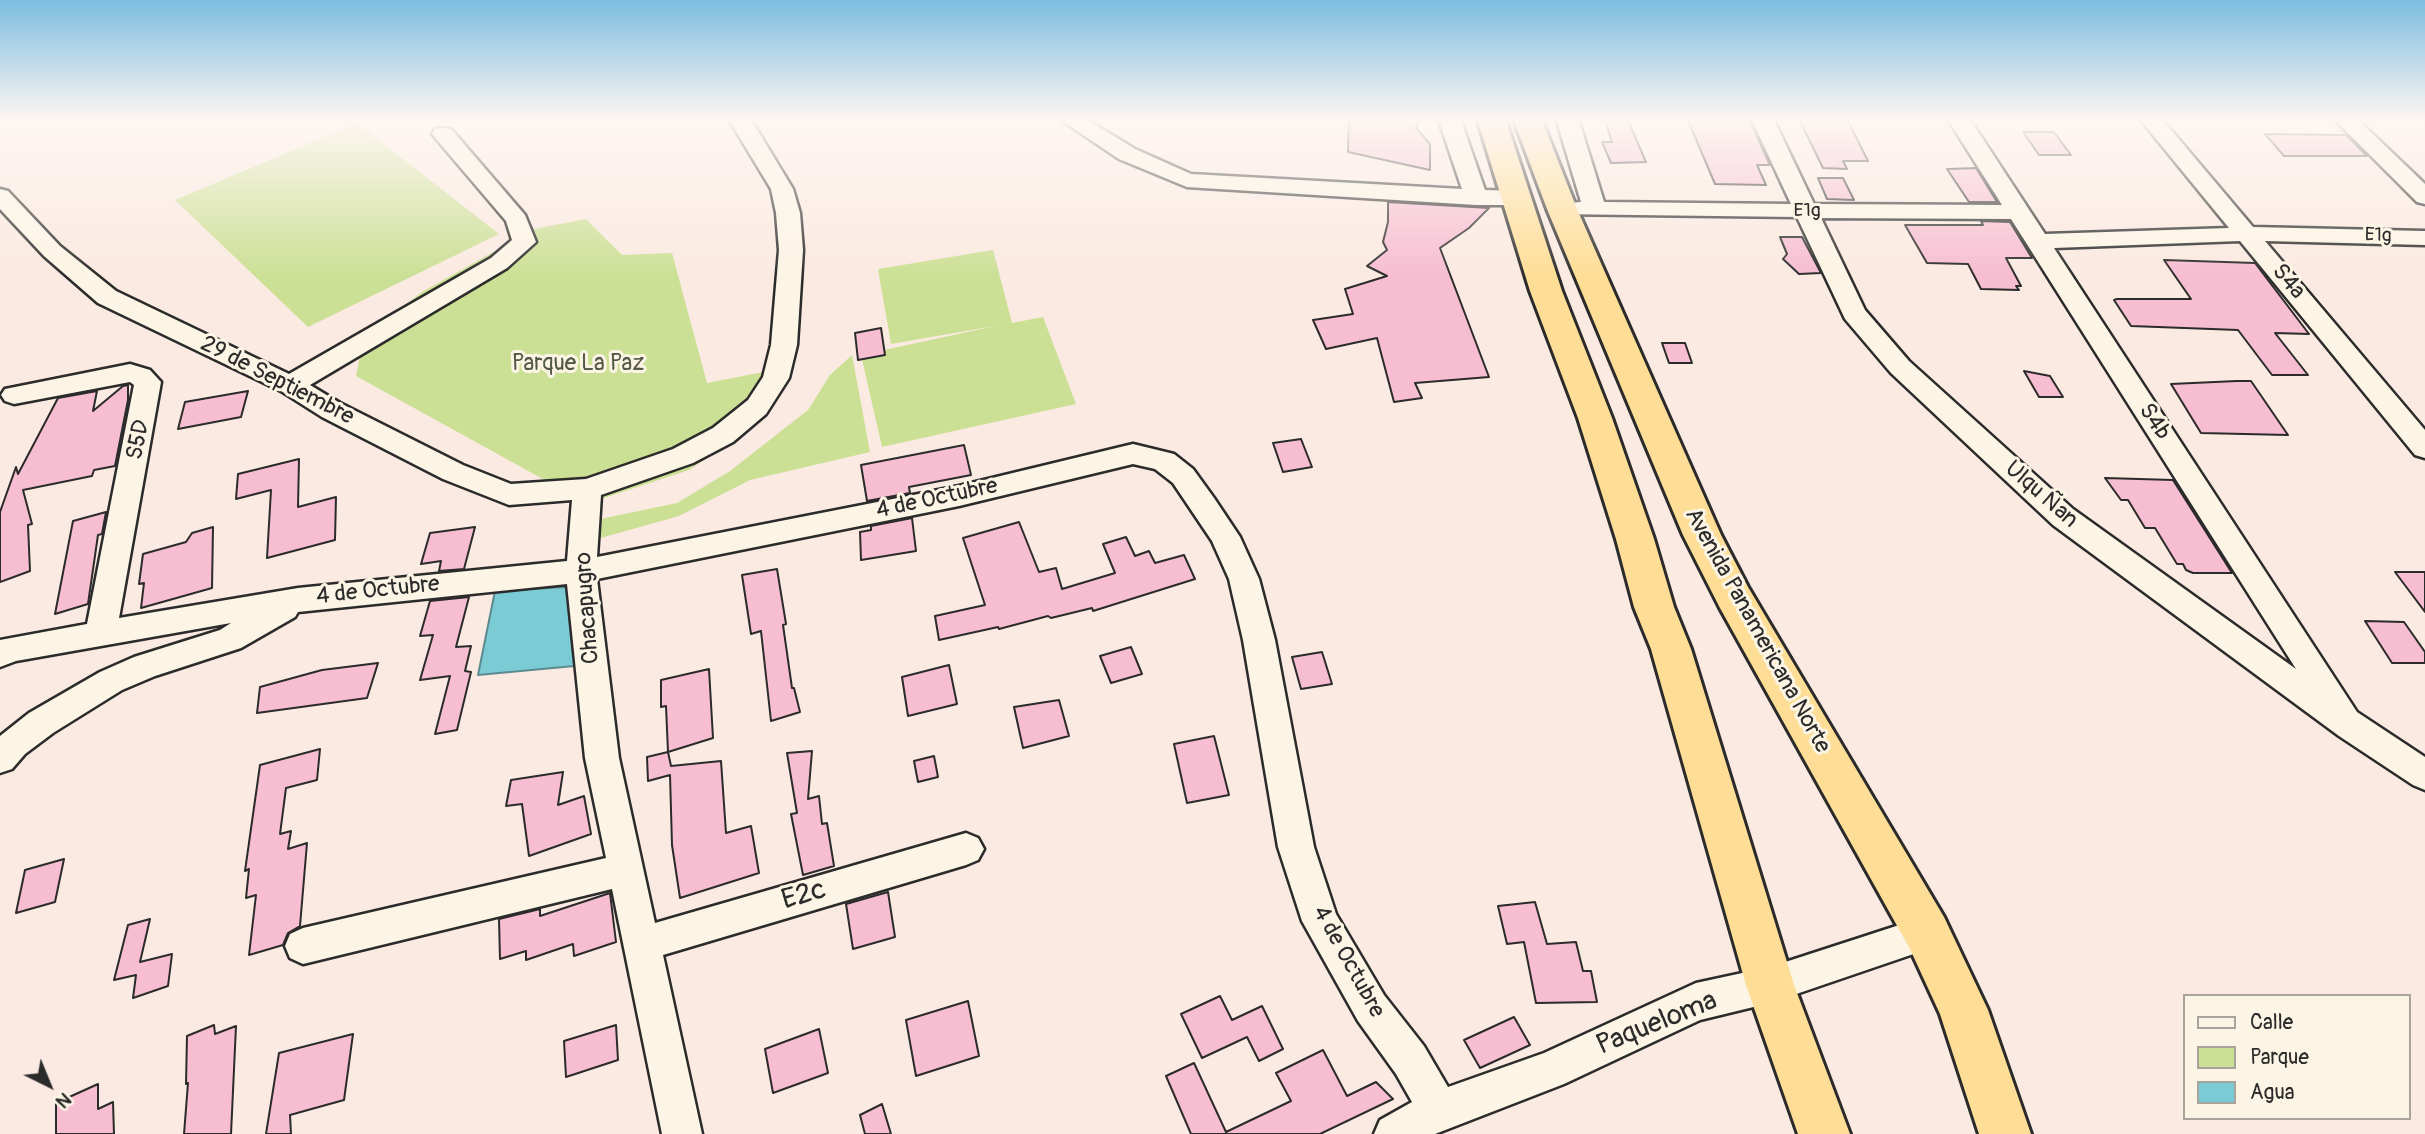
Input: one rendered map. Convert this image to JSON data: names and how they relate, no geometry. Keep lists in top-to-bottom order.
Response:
{
  "streets": {
    "highway": ["Avenida Panamericana Norte"],
    "street": [
      "E1g",
      "S4a",
      "29 de Septiembre",
      "S4b",
      "S5D",
      "Ulqu Ñan",
      "4 de Octubre",
      "Chacapugro",
      "E2c",
      "Paqueloma"
    ]
  },
  "crossings": [
    ["E1g", "S4a"],
    ["E1g", "S4b"],
    ["E1g", "Ulqu Ñan"],
    ["E1g", "Avenida Panamericana Norte"],
    ["29 de Septiembre", "Chacapugro"],
    ["S4b", "Ulqu Ñan"],
    ["S5D", "4 de Octubre"],
    ["4 de Octubre", "Chacapugro"],
    ["4 de Octubre", "Paqueloma"],
    ["Chacapugro", "E2c"],
    ["Avenida Panamericana Norte", "Paqueloma"]
  ],
  "parks": ["Parque La Paz"],
  "legend": ["Calle", "Parque", "Agua"],
  "north": "bottom right"
}
